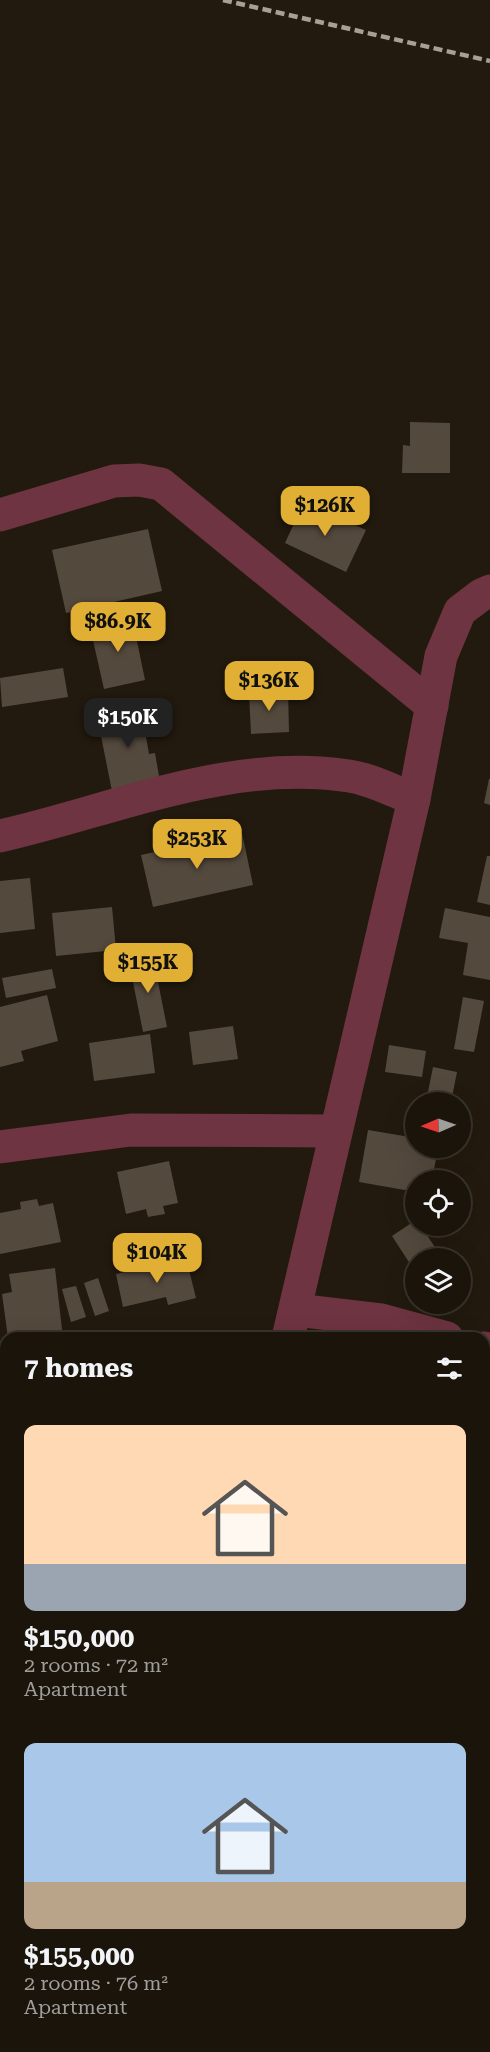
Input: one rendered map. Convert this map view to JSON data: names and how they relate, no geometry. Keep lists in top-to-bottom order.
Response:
{
  "north": "left",
  "page": {
    "price": [
      "$126K",
      "$86.9K",
      "$136K",
      "$150K",
      "$253K",
      "$155K",
      "$104K"
    ],
    "heading": "7 homes",
    "list": [
      {
        "name": "$150,000",
        "note": "2 rooms · 72 m² · Apartment"
      },
      {
        "name": "$155,000",
        "note": "2 rooms · 76 m² · Apartment"
      }
    ]
  }
}
